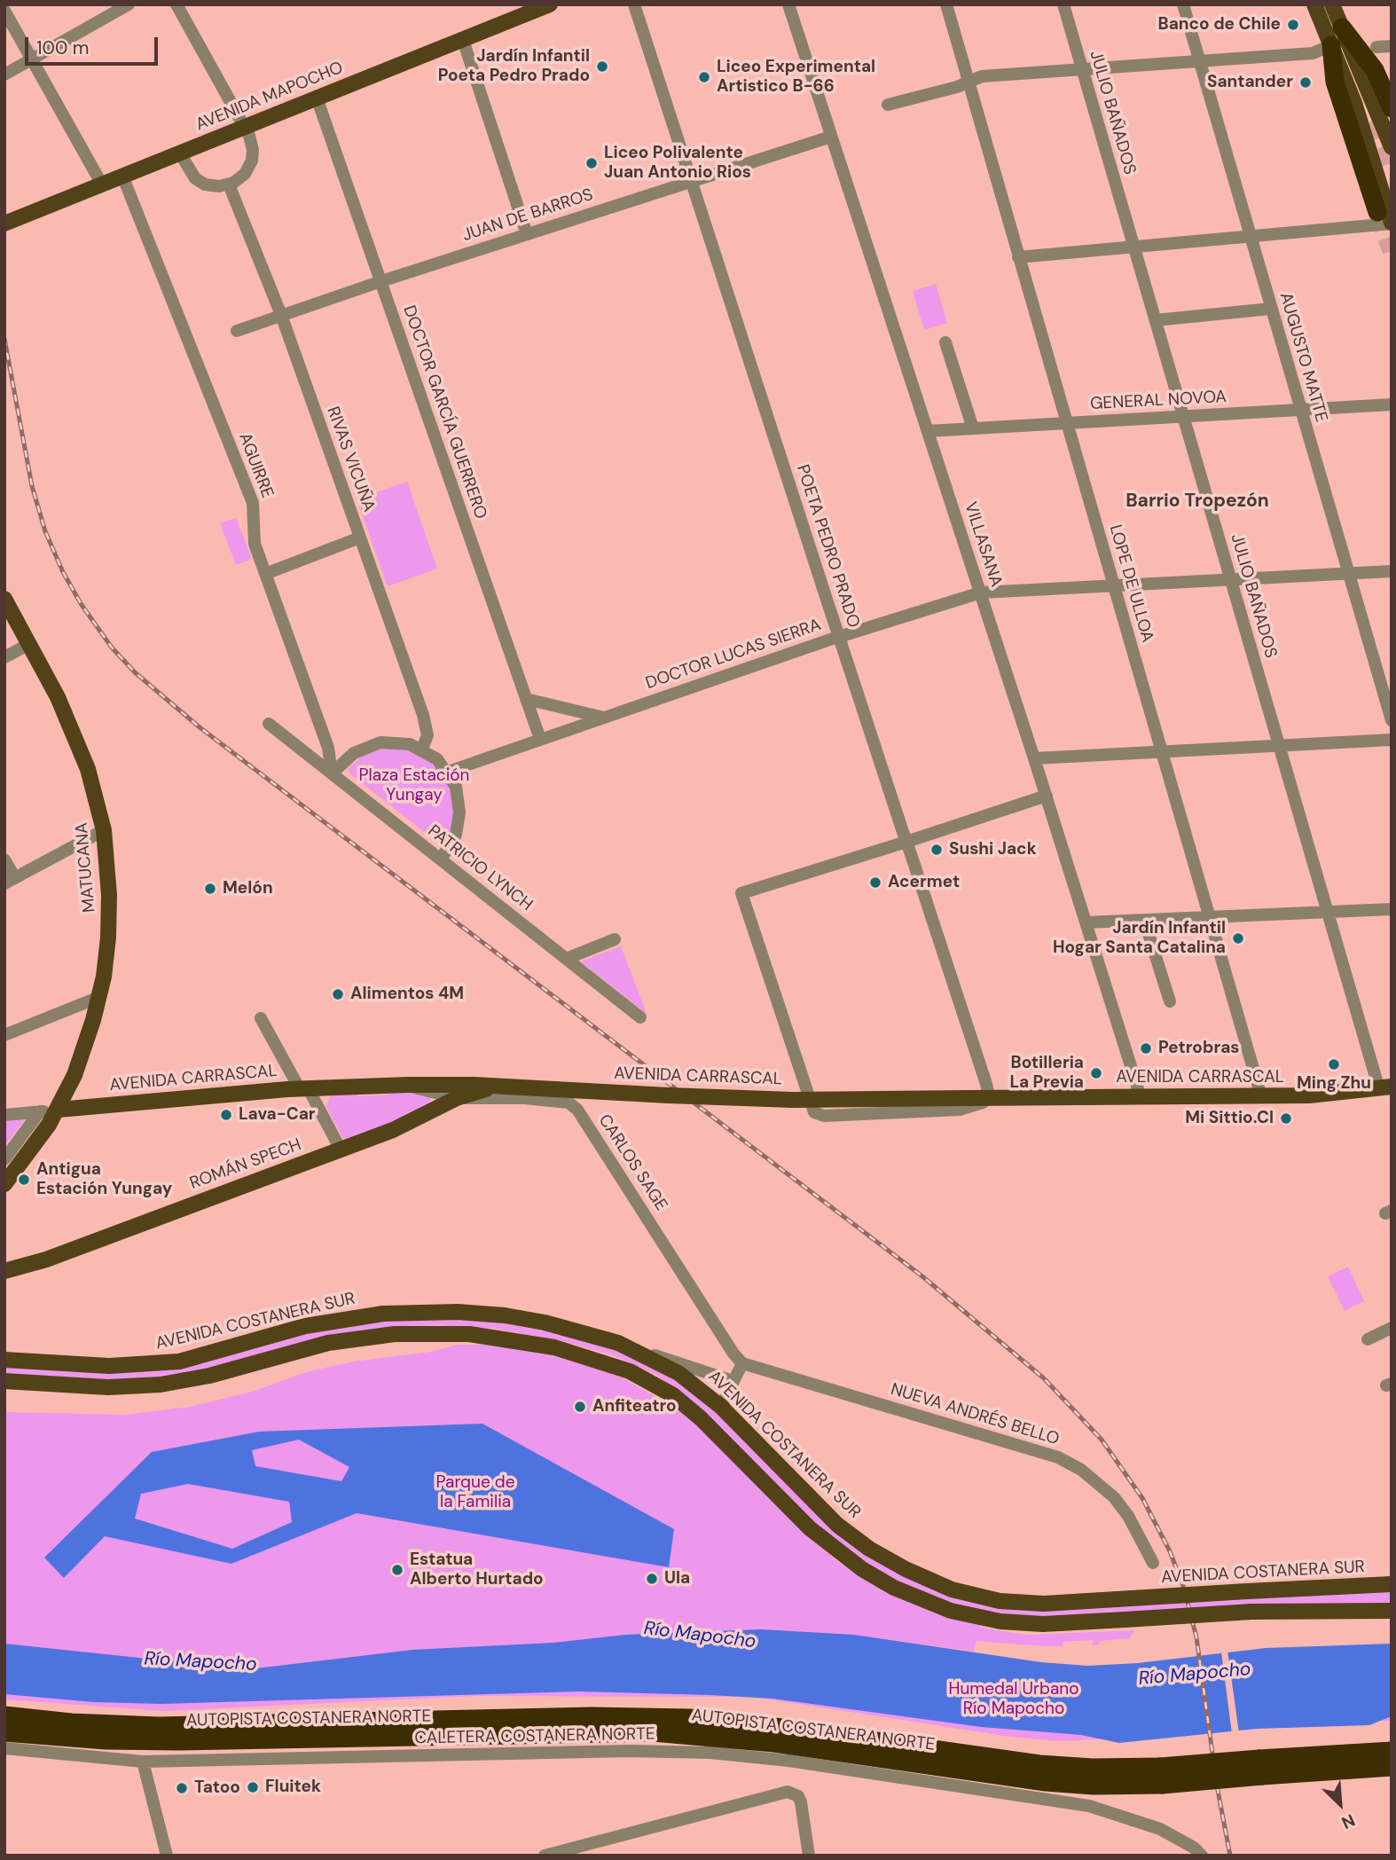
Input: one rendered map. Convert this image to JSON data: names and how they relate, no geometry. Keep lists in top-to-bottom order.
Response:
{
  "streets": {
    "highway": ["AUTOPISTA COSTANERA NORTE"],
    "main road": [
      "AVENIDA MAPOCHO",
      "MATUCANA",
      "AVENIDA CARRASCAL",
      "ROMÁN SPECH",
      "AVENIDA COSTANERA SUR"
    ],
    "street": [
      "JULIO BAÑADOS",
      "JUAN DE BARROS",
      "AUGUSTO MATTE",
      "GENERAL NOVOA",
      "DOCTOR GARCÍA GUERRERO",
      "RIVAS VICUÑA",
      "AGUIRRE",
      "VILLASANA",
      "POETA PEDRO PRADO",
      "LOPE DE ULLOA",
      "DOCTOR LUCAS SIERRA",
      "PATRICIO LYNCH",
      "CARLOS SAGE",
      "NUEVA ANDRÉS BELLO",
      "CALETERA COSTANERA NORTE"
    ]
  },
  "crossings": [
    ["AVENIDA MAPOCHO", "DOCTOR GARCÍA GUERRERO"],
    ["AVENIDA MAPOCHO", "AGUIRRE"],
    ["JULIO BAÑADOS", "GENERAL NOVOA"],
    ["JULIO BAÑADOS", "DOCTOR LUCAS SIERRA"],
    ["JULIO BAÑADOS", "AVENIDA CARRASCAL"],
    ["JUAN DE BARROS", "DOCTOR GARCÍA GUERRERO"],
    ["JUAN DE BARROS", "RIVAS VICUÑA"],
    ["JUAN DE BARROS", "VILLASANA"],
    ["JUAN DE BARROS", "POETA PEDRO PRADO"],
    ["AUGUSTO MATTE", "GENERAL NOVOA"],
    ["AUGUSTO MATTE", "DOCTOR LUCAS SIERRA"],
    ["GENERAL NOVOA", "VILLASANA"],
    ["GENERAL NOVOA", "LOPE DE ULLOA"],
    ["DOCTOR GARCÍA GUERRERO", "DOCTOR LUCAS SIERRA"],
    ["AGUIRRE", "PATRICIO LYNCH"],
    ["VILLASANA", "DOCTOR LUCAS SIERRA"],
    ["VILLASANA", "AVENIDA CARRASCAL"],
    ["POETA PEDRO PRADO", "DOCTOR LUCAS SIERRA"],
    ["POETA PEDRO PRADO", "AVENIDA CARRASCAL"],
    ["LOPE DE ULLOA", "DOCTOR LUCAS SIERRA"],
    ["LOPE DE ULLOA", "AVENIDA CARRASCAL"],
    ["MATUCANA", "AVENIDA CARRASCAL"],
    ["AVENIDA CARRASCAL", "CARLOS SAGE"],
    ["AVENIDA CARRASCAL", "ROMÁN SPECH"],
    ["CARLOS SAGE", "ROMÁN SPECH"],
    ["CARLOS SAGE", "NUEVA ANDRÉS BELLO"]
  ],
  "districts": ["Barrio Tropezón"],
  "water": ["Río Mapocho"],
  "parks": ["Plaza Estación Yungay", "Parque de la Familia", "Humedal Urbano Río Mapocho"],
  "places": [
    "Banco de Chile",
    "Jardín Infantil Poeta Pedro Prado",
    "Liceo Experimental Artistico B-66",
    "Santander",
    "Liceo Polivalente Juan Antonio Rios",
    "Sushi Jack",
    "Acermet",
    "Melón",
    "Jardín Infantil Hogar Santa Catalina",
    "Alimentos 4M",
    "Petrobras",
    "Ming Zhu",
    "Botilleria La Previa",
    "Lava-Car",
    "Mi Sittio.Cl",
    "Antigua Estación Yungay",
    "Anfiteatro",
    "Estatua Alberto Hurtado",
    "Ula",
    "Fluitek",
    "Tatoo"
  ],
  "scale_bar": "100 m",
  "north": "bottom right"
}
